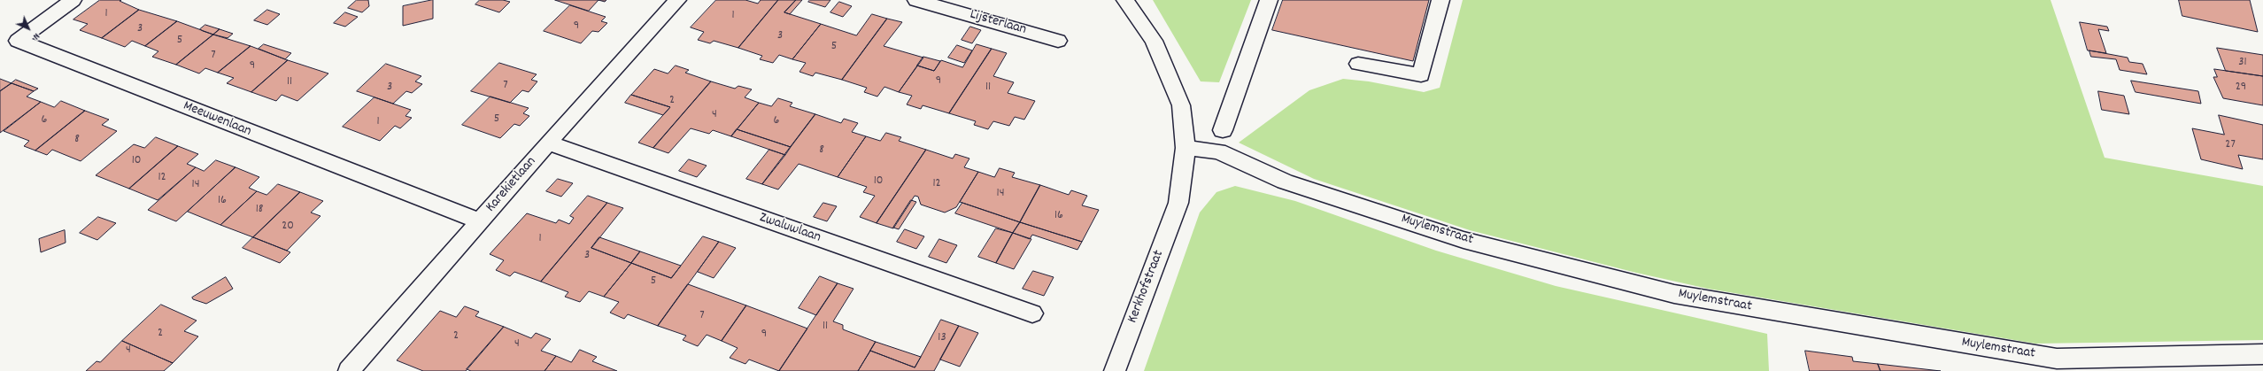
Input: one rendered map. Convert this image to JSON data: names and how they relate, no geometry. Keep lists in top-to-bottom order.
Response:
{
  "streets": {
    "street": [
      "Lijsterlaan",
      "Meeuwenlaan",
      "Karekietlaan",
      "Zwaluwlaan",
      "Muylemstraat",
      "Kerkhofstraat"
    ]
  },
  "crossings": [
    ["Meeuwenlaan", "Karekietlaan"],
    ["Karekietlaan", "Zwaluwlaan"],
    ["Muylemstraat", "Kerkhofstraat"]
  ],
  "house_numbers": [
    "1",
    "1",
    "9",
    "3",
    "3",
    "5",
    "5",
    "7",
    "31",
    "9",
    "9",
    "11",
    "7",
    "3",
    "11",
    "29",
    "2",
    "4",
    "5",
    "6",
    "6",
    "1",
    "8",
    "27",
    "8",
    "10",
    "12",
    "10",
    "12",
    "14",
    "14",
    "16",
    "18",
    "16",
    "20",
    "1",
    "3",
    "5",
    "7",
    "11",
    "2",
    "9",
    "2",
    "13",
    "4",
    "4"
  ],
  "north": "bottom right"
}
